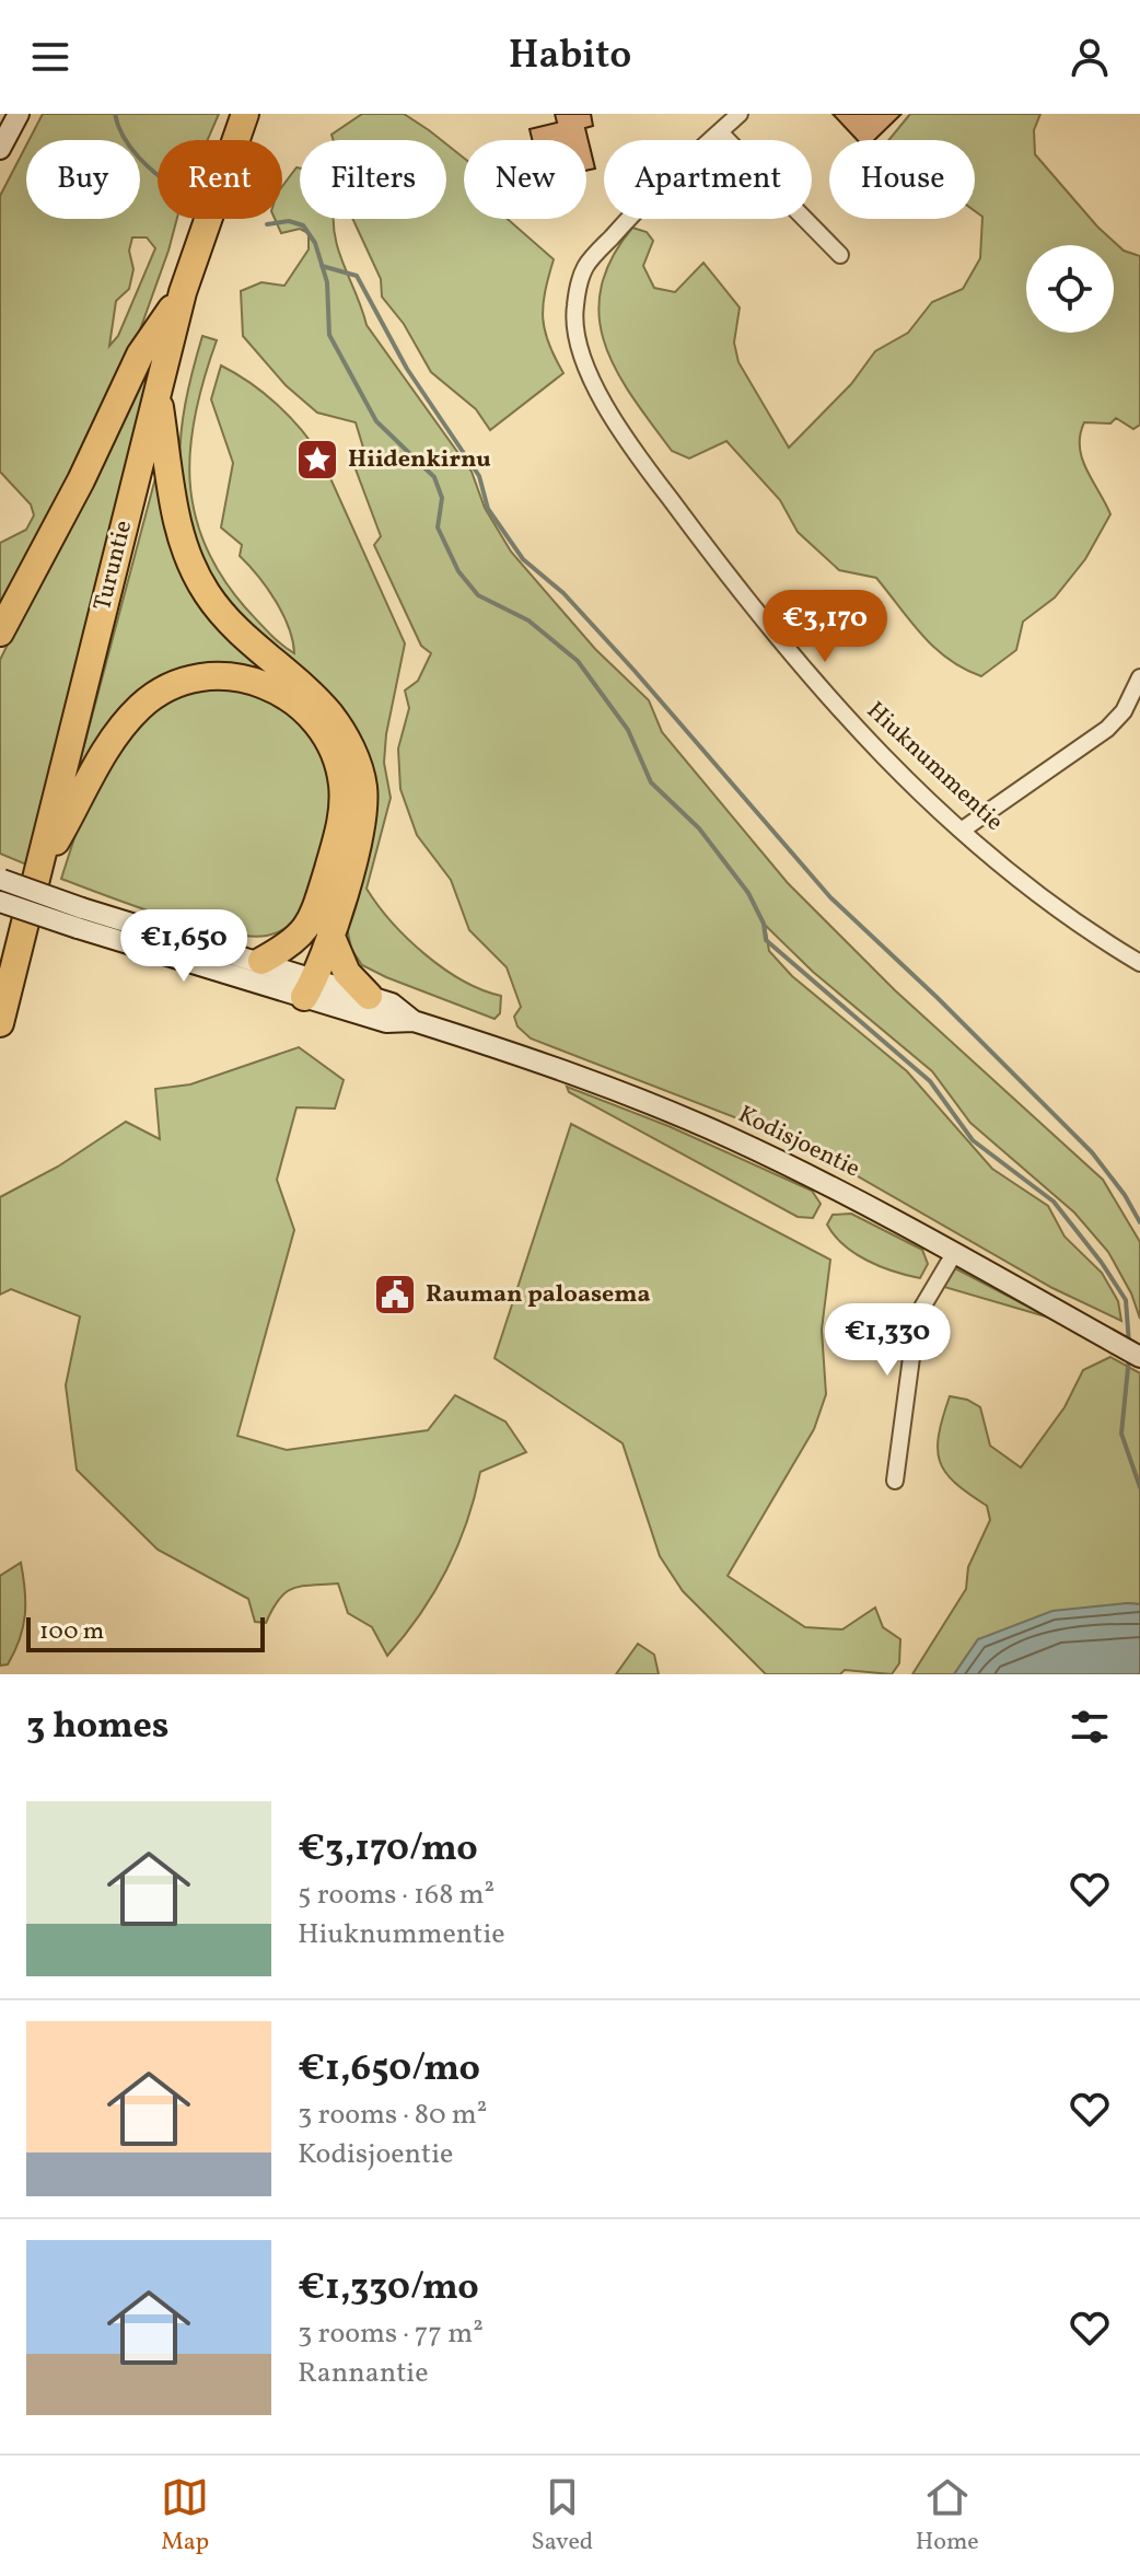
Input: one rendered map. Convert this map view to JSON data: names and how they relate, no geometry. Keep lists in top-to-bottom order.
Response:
{
  "streets": {
    "highway": ["Turuntie"],
    "street": ["Hiuknummentie", "Kodisjoentie"]
  },
  "places": {
    "place": ["Hiidenkirnu"],
    "public building": ["Rauman paloasema"]
  },
  "scale_bar": "100 m",
  "page": {
    "header": "Habito",
    "chip": [
      "Buy",
      "Rent",
      "Filters",
      "New",
      "Apartment",
      "House"
    ],
    "price": ["€3,170", "€1,650", "€1,330"],
    "scale": "100 m",
    "heading": "3 homes",
    "list": [
      {
        "name": "€3,170/mo",
        "note": "5 rooms · 168 m² · Hiuknummentie"
      },
      {
        "name": "€1,650/mo",
        "note": "3 rooms · 80 m² · Kodisjoentie"
      },
      {
        "name": "€1,330/mo",
        "note": "3 rooms · 77 m² · Rannantie"
      }
    ],
    "tabs": ["Map", "Saved", "Home"]
  }
}
